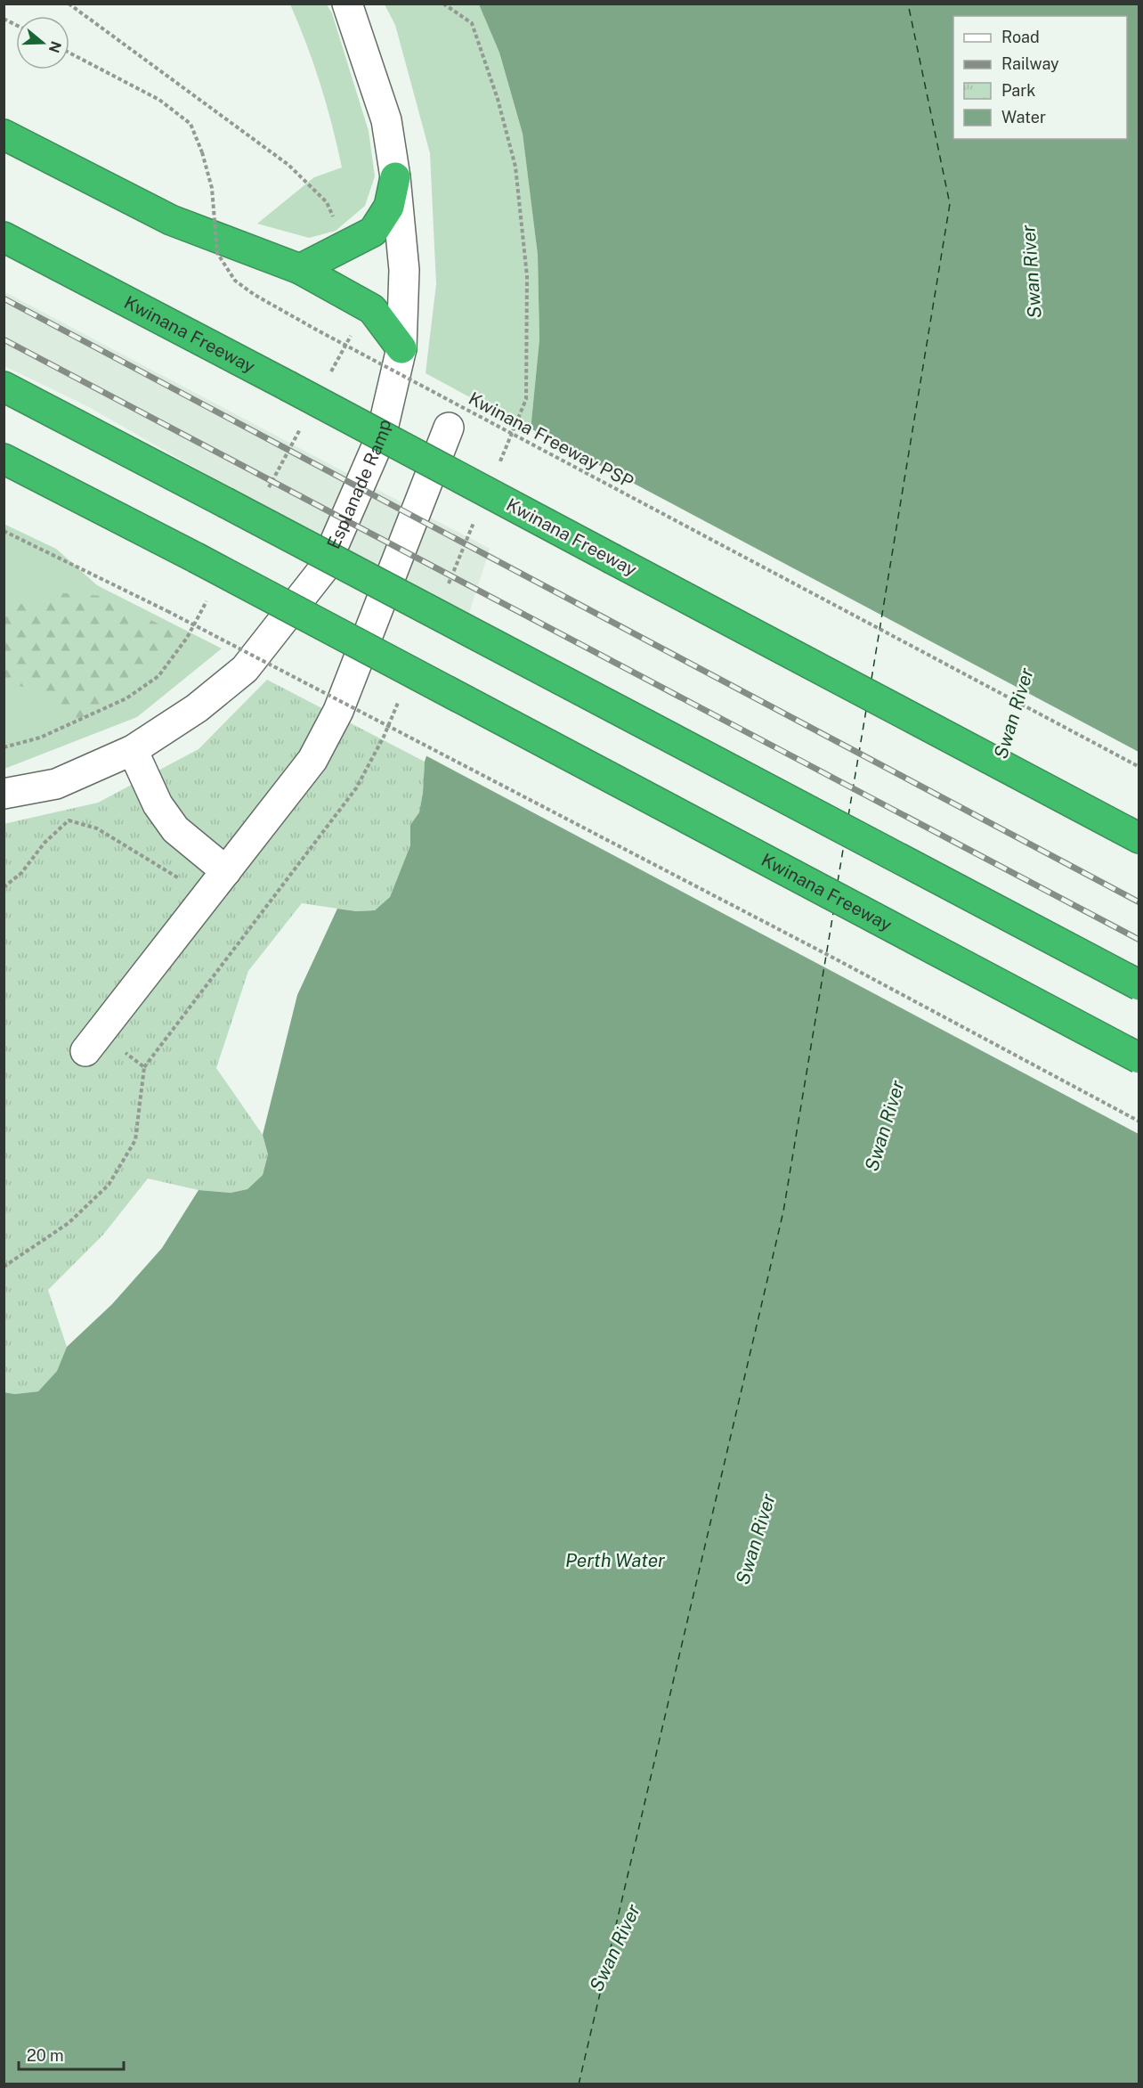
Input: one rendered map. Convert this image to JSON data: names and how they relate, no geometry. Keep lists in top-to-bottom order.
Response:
{
  "streets": {
    "highway": ["Kwinana Freeway"],
    "street": ["Esplanade Ramp"],
    "path": ["Kwinana Freeway PSP"]
  },
  "water": ["Swan River", "Perth Water"],
  "legend": [
    "Road",
    "Railway",
    "Park",
    "Water"
  ],
  "scale_bar": "20 m",
  "north": "right"
}
